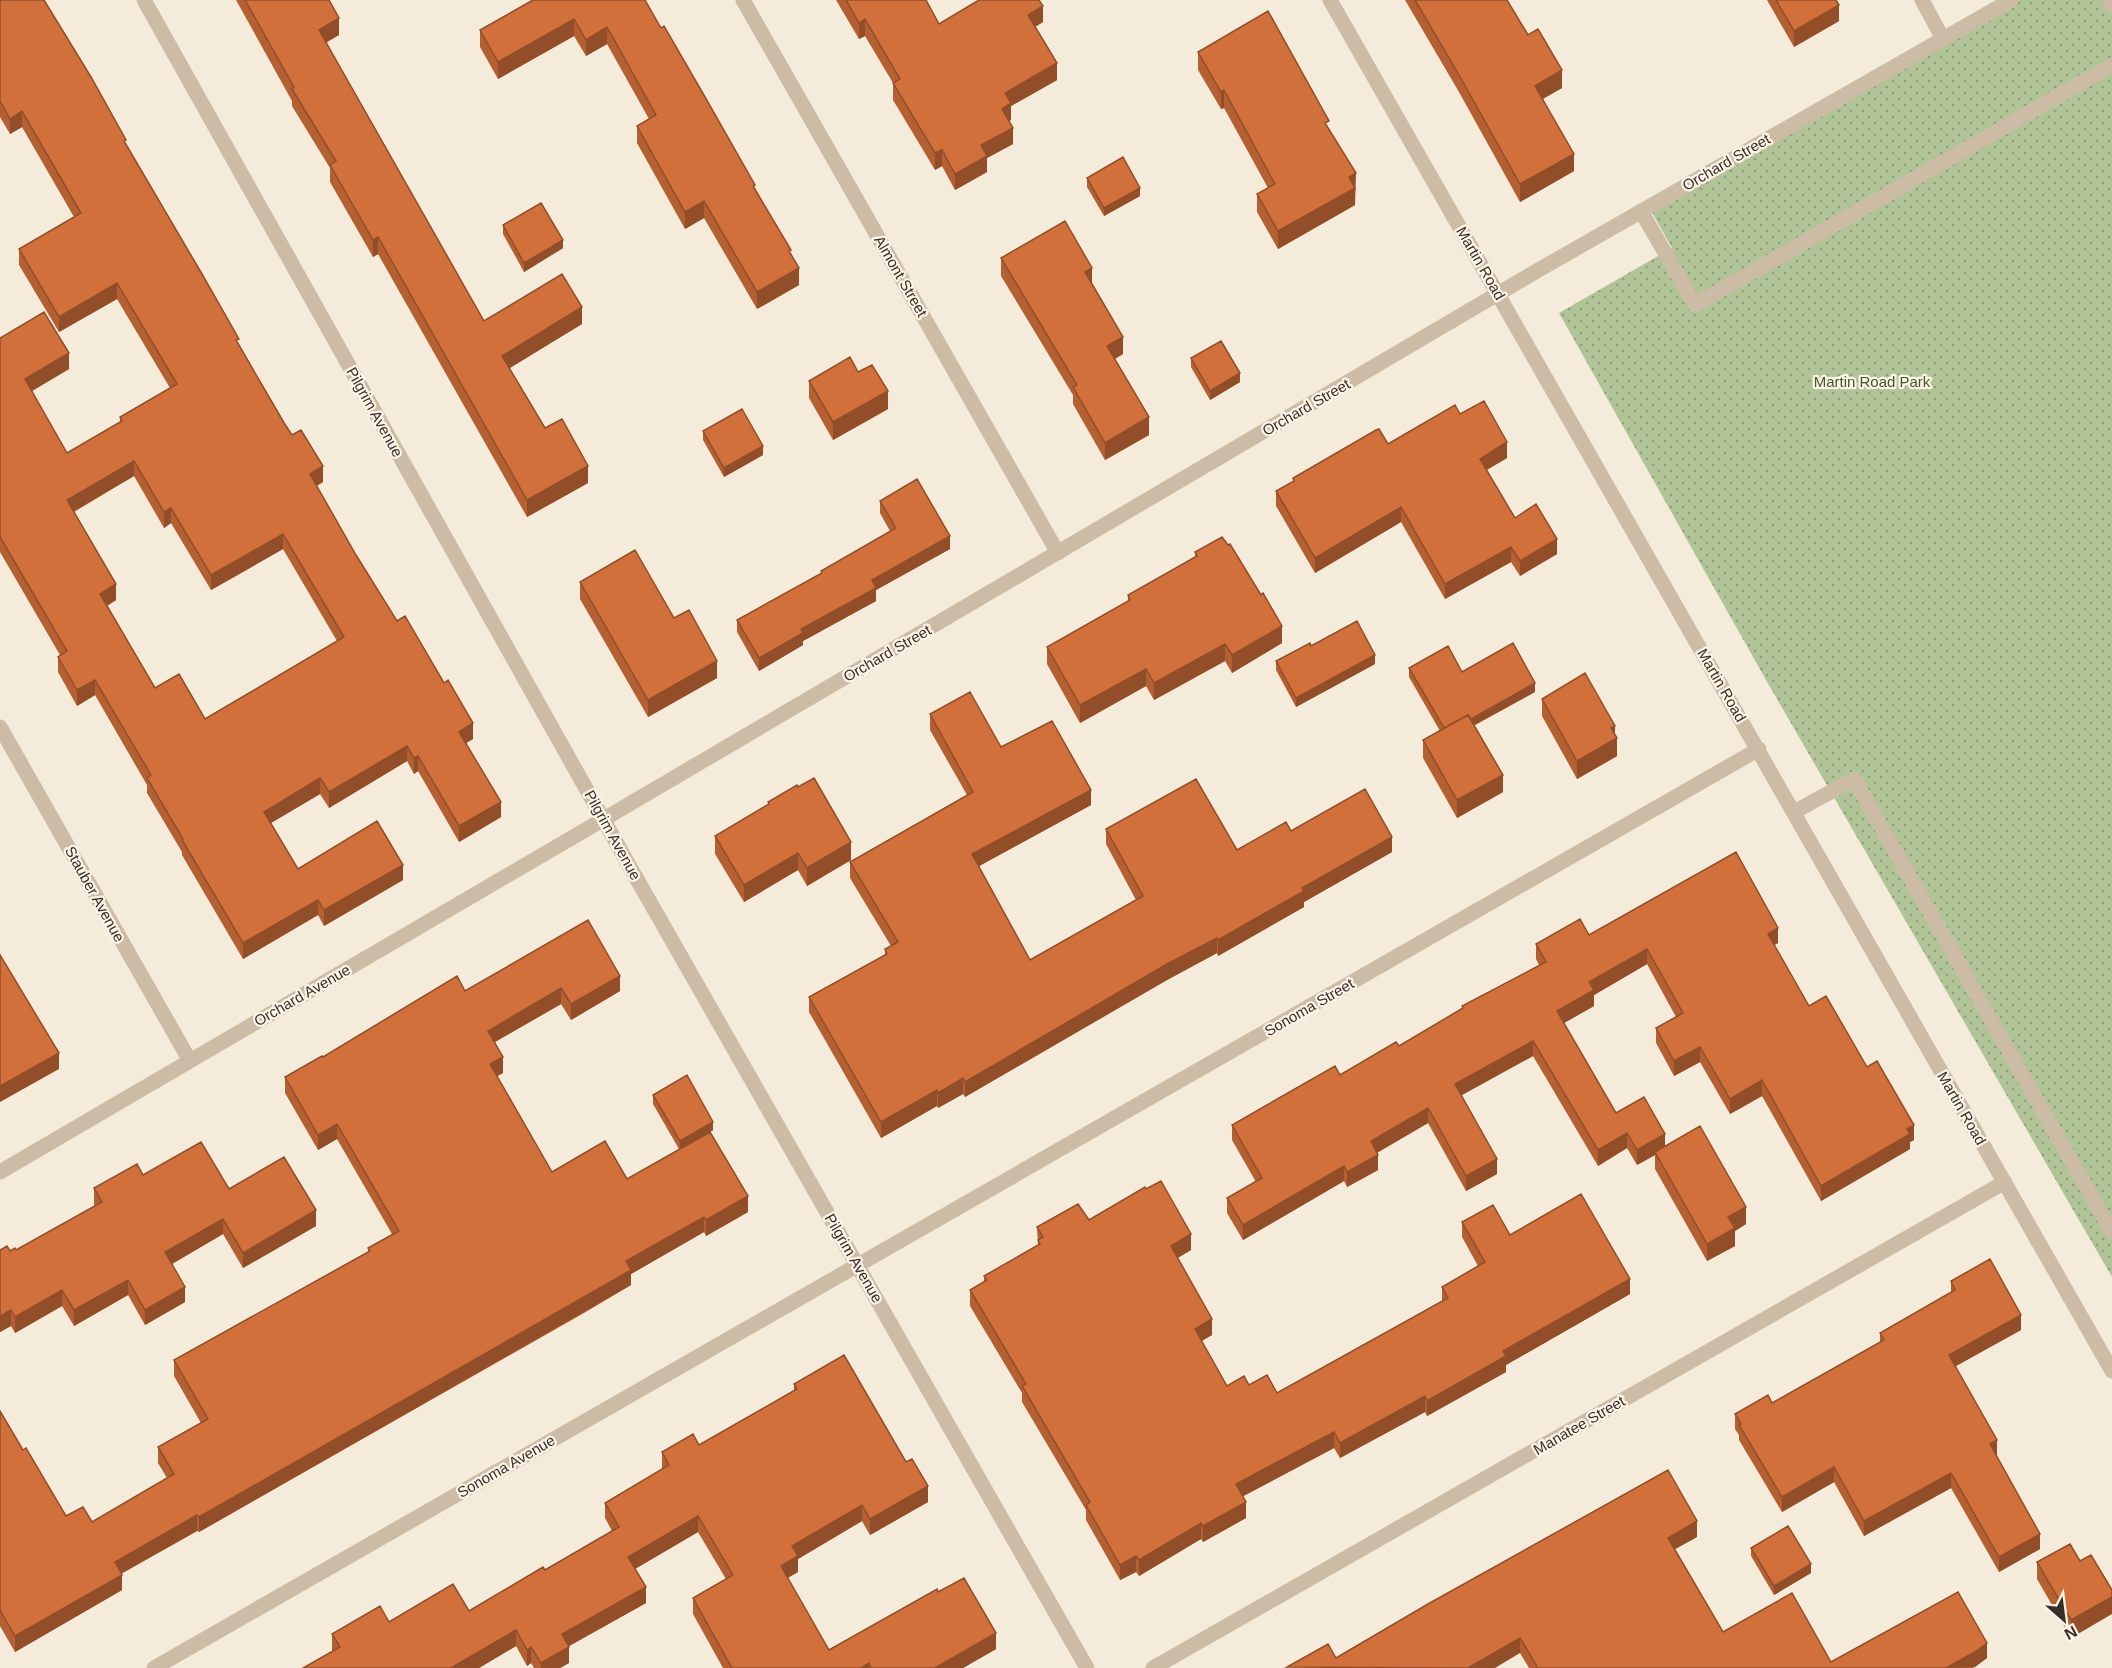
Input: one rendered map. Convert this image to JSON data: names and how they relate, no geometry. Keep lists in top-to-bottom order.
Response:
{
  "streets": {
    "street": [
      "Orchard Street",
      "Martin Road",
      "Almont Street",
      "Pilgrim Avenue",
      "Stauber Avenue",
      "Orchard Avenue",
      "Sonoma Street",
      "Manatee Street",
      "Sonoma Avenue"
    ]
  },
  "crossings": [
    ["Orchard Street", "Martin Road"],
    ["Orchard Street", "Almont Street"],
    ["Orchard Street", "Pilgrim Avenue"],
    ["Orchard Street", "Orchard Avenue"],
    ["Martin Road", "Sonoma Street"],
    ["Martin Road", "Manatee Street"],
    ["Pilgrim Avenue", "Orchard Avenue"],
    ["Pilgrim Avenue", "Sonoma Street"],
    ["Pilgrim Avenue", "Sonoma Avenue"],
    ["Stauber Avenue", "Orchard Avenue"],
    ["Sonoma Street", "Sonoma Avenue"]
  ],
  "parks": ["Martin Road Park"],
  "north": "bottom right"
}
